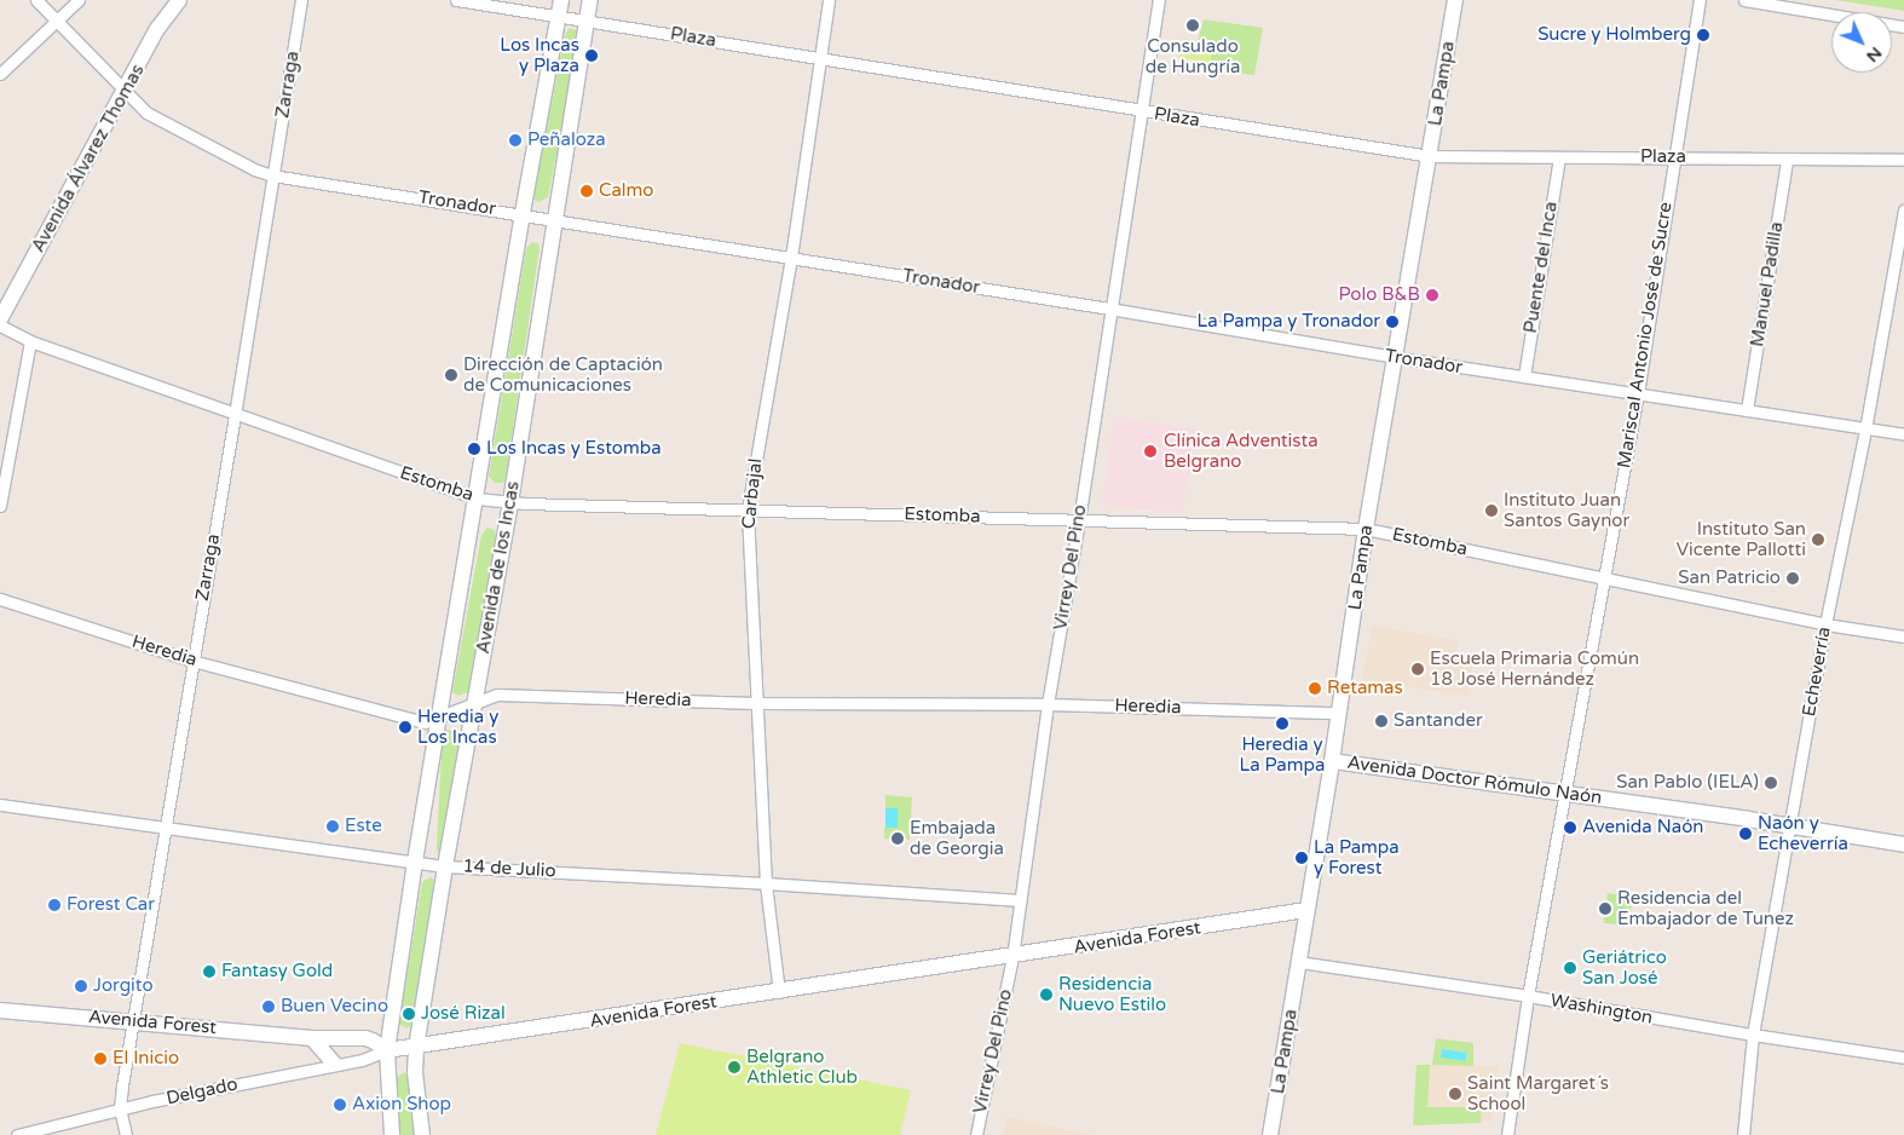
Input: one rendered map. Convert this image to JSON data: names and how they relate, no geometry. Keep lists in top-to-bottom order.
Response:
{
  "streets": {
    "main road": [
      "La Pampa",
      "Avenida Álvarez Thomas",
      "Avenida de los Incas",
      "Avenida Doctor Rómulo Naón",
      "Avenida Forest"
    ],
    "street": [
      "Plaza",
      "Zarraga",
      "Tronador",
      "Puente del Inca",
      "Manuel Padilla",
      "Mariscal Antonio José de Sucre",
      "Estomba",
      "Carbajal",
      "Virrey Del Pino",
      "Heredia",
      "Echeverría",
      "14 de Julio",
      "Washington",
      "Delgado"
    ]
  },
  "crossings": [
    ["Plaza", "La Pampa"],
    ["Plaza", "Puente del Inca"],
    ["Plaza", "Manuel Padilla"],
    ["Plaza", "Mariscal Antonio José de Sucre"],
    ["Plaza", "Carbajal"],
    ["Plaza", "Avenida de los Incas"],
    ["Plaza", "Virrey Del Pino"],
    ["La Pampa", "Tronador"],
    ["La Pampa", "Estomba"],
    ["La Pampa", "Heredia"],
    ["La Pampa", "Avenida Doctor Rómulo Naón"],
    ["La Pampa", "Avenida Forest"],
    ["La Pampa", "Washington"],
    ["Zarraga", "Tronador"],
    ["Zarraga", "Estomba"],
    ["Zarraga", "Heredia"],
    ["Zarraga", "14 de Julio"],
    ["Zarraga", "Avenida Forest"],
    ["Zarraga", "Delgado"],
    ["Avenida Álvarez Thomas", "Tronador"],
    ["Tronador", "Puente del Inca"],
    ["Tronador", "Manuel Padilla"],
    ["Tronador", "Mariscal Antonio José de Sucre"],
    ["Tronador", "Carbajal"],
    ["Tronador", "Avenida de los Incas"],
    ["Tronador", "Virrey Del Pino"],
    ["Tronador", "Echeverría"],
    ["Mariscal Antonio José de Sucre", "Estomba"],
    ["Mariscal Antonio José de Sucre", "Avenida Doctor Rómulo Naón"],
    ["Mariscal Antonio José de Sucre", "Washington"],
    ["Estomba", "Carbajal"],
    ["Estomba", "Avenida de los Incas"],
    ["Estomba", "Virrey Del Pino"],
    ["Estomba", "Echeverría"],
    ["Carbajal", "Heredia"],
    ["Carbajal", "14 de Julio"],
    ["Carbajal", "Avenida Forest"],
    ["Avenida de los Incas", "Heredia"],
    ["Avenida de los Incas", "14 de Julio"],
    ["Avenida de los Incas", "Avenida Forest"],
    ["Avenida de los Incas", "Delgado"],
    ["Virrey Del Pino", "Heredia"],
    ["Virrey Del Pino", "14 de Julio"],
    ["Virrey Del Pino", "Avenida Forest"],
    ["Echeverría", "Avenida Doctor Rómulo Naón"],
    ["Echeverría", "Washington"],
    ["Avenida Forest", "Delgado"]
  ],
  "places": [
    "Consulado de Hungría",
    "Sucre y Holmberg",
    "Los Incas y Plaza",
    "Peñaloza",
    "Calmo",
    "Polo B&B",
    "La Pampa y Tronador",
    "Dirección de Captación de Comunicaciones",
    "Los Incas y Estomba",
    "Clínica Adventista Belgrano",
    "Instituto Juan Santos Gaynor",
    "Instituto San Vicente Pallotti",
    "San Patricio",
    "Escuela Primaria Común 18 José Hernández",
    "Retamas",
    "Santander",
    "Heredia y La Pampa",
    "Heredia y Los Incas",
    "San Pablo (IELA)",
    "Este",
    "Avenida Naón",
    "Naón y Echeverría",
    "Embajada de Georgia",
    "La Pampa y Forest",
    "Forest Car",
    "Residencia del Embajador de Tunez",
    "Geriátrico San José",
    "Fantasy Gold",
    "Jorgito",
    "Residencia Nuevo Estilo",
    "Buen Vecino",
    "José Rizal",
    "El Inicio",
    "Belgrano Athletic Club",
    "Saint Margaret´s School",
    "Axion Shop"
  ],
  "north": "bottom right"
}
